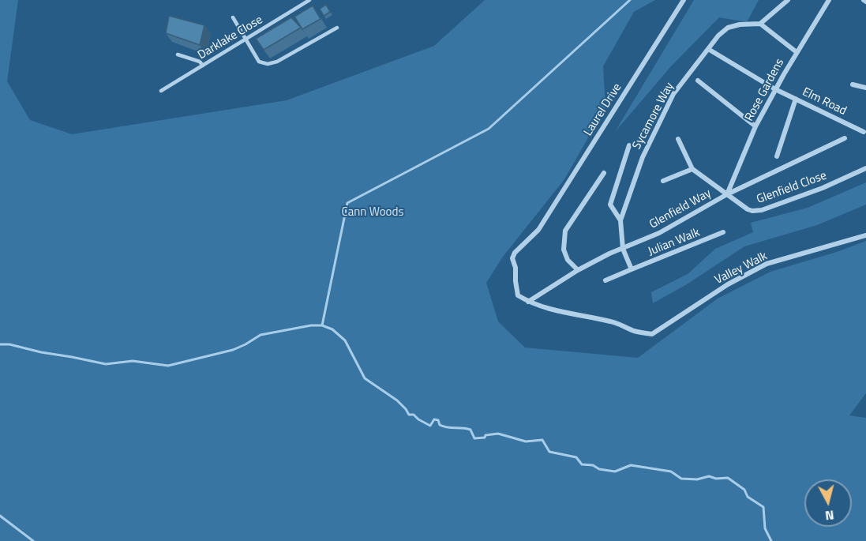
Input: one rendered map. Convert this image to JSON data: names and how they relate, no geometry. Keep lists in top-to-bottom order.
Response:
{
  "streets": {
    "street": [
      "Rose Gardens",
      "Elm Road",
      "Laurel Drive",
      "Sycamore Way",
      "Glenfield Close",
      "Glenfield Way",
      "Julian Walk",
      "Valley Walk"
    ],
    "lane": ["Darklake Close"]
  },
  "crossings": [
    ["Rose Gardens", "Elm Road"],
    ["Rose Gardens", "Glenfield Close"],
    ["Rose Gardens", "Glenfield Way"],
    ["Elm Road", "Sycamore Way"],
    ["Laurel Drive", "Glenfield Way"],
    ["Laurel Drive", "Valley Walk"],
    ["Sycamore Way", "Glenfield Way"],
    ["Glenfield Close", "Glenfield Way"],
    ["Glenfield Way", "Valley Walk"]
  ],
  "parks": ["Cann Woods"],
  "north": "bottom"
}
